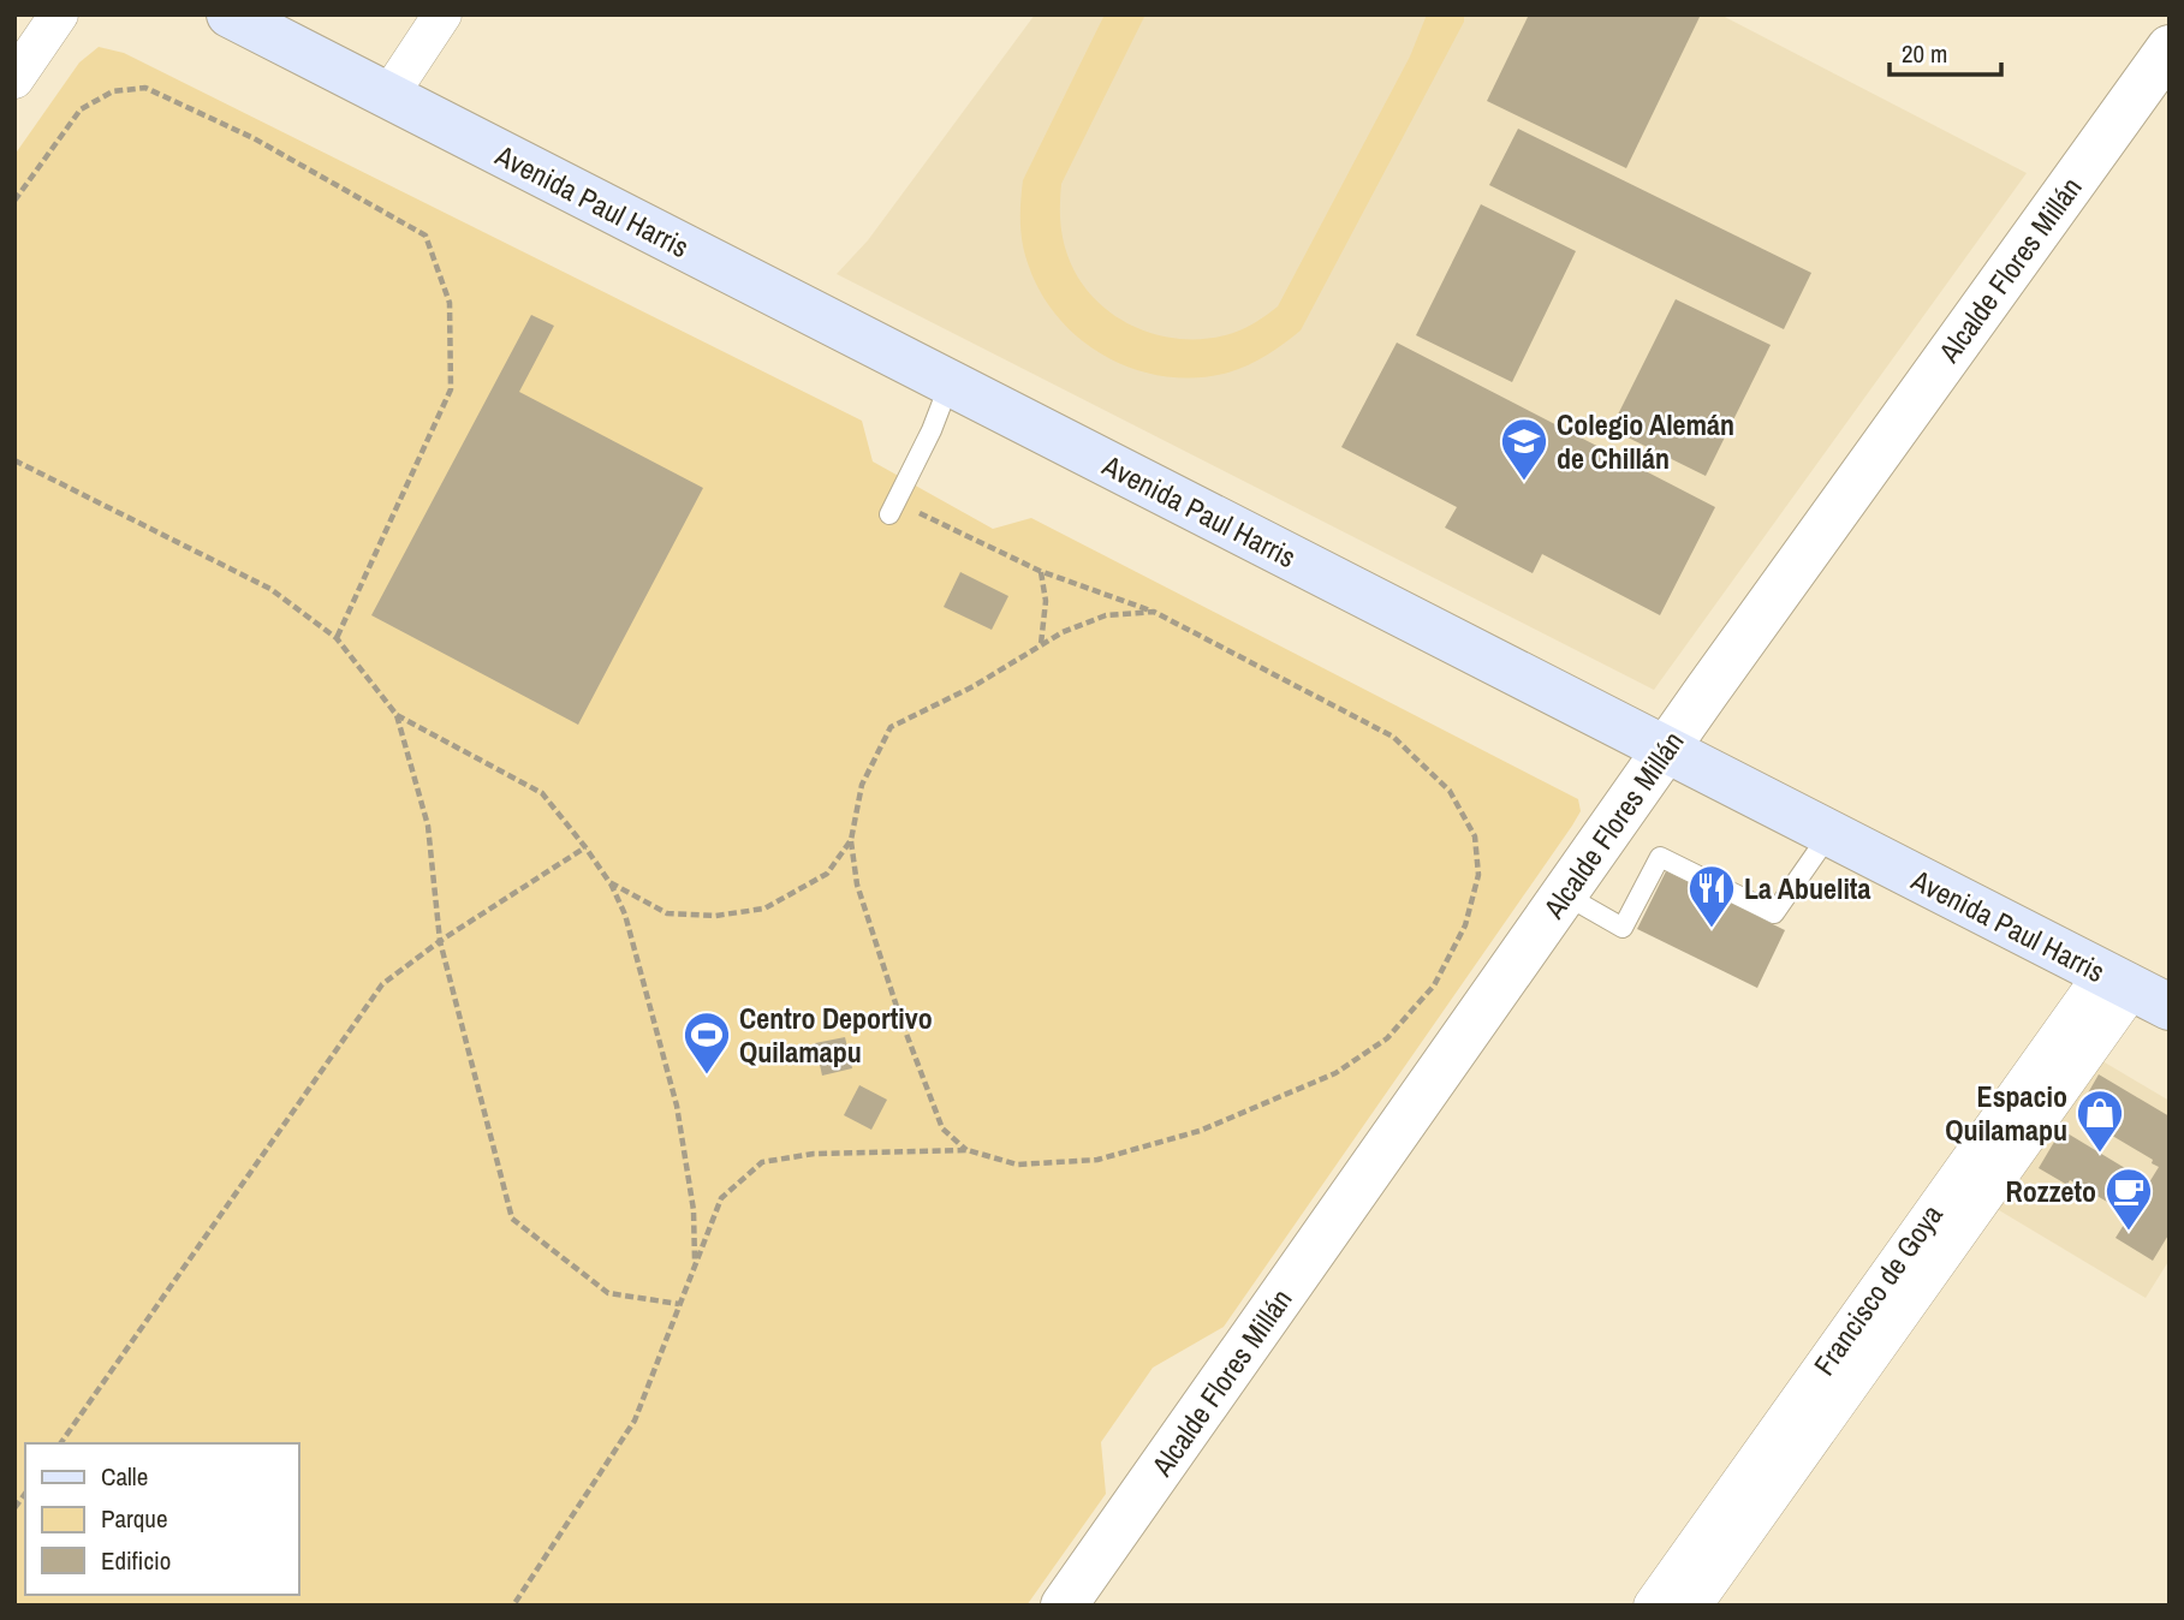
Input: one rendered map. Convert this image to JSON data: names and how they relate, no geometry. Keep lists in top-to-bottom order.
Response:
{
  "streets": {
    "main road": ["Avenida Paul Harris"],
    "street": ["Alcalde Flores Millán", "Francisco de Goya"]
  },
  "crossings": [
    ["Avenida Paul Harris", "Alcalde Flores Millán"],
    ["Avenida Paul Harris", "Francisco de Goya"]
  ],
  "places": {
    "school or university": ["Colegio Alemán de Chillán"],
    "restaurant": ["La Abuelita"],
    "sports": ["Centro Deportivo Quilamapu"],
    "shop": ["Espacio Quilamapu"],
    "cafe": ["Rozzeto"]
  },
  "legend": ["Calle", "Parque", "Edificio"],
  "scale_bar": "20 m"
}
